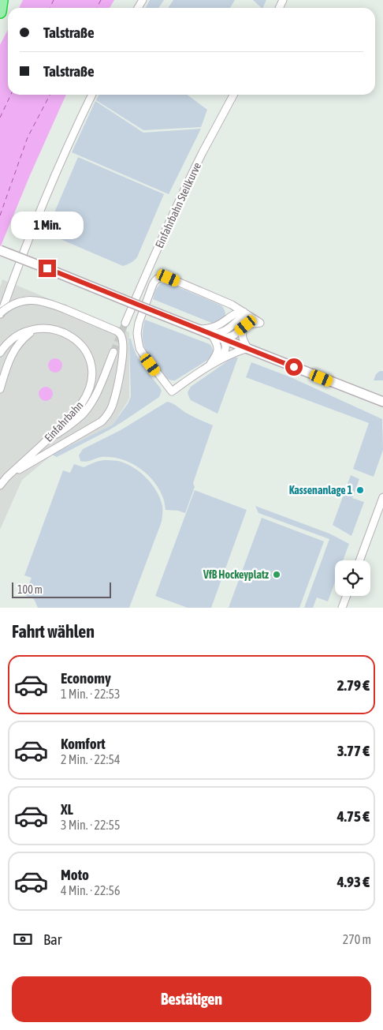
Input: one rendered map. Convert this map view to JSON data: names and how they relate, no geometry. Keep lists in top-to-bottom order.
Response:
{
  "streets": {
    "street": ["Einfahrbahn Steilkurve", "Einfahrbahn"]
  },
  "places": ["Kassenanlage 1", "VfB Hockeyplatz"],
  "scale_bar": "100 m",
  "page": {
    "banner": ["Talstraße", "Talstraße"],
    "bubble": "1 Min.",
    "scale": "100 m",
    "heading": "Fahrt wählen",
    "list": [
      {
        "name": "Economy",
        "note": "1 Min. · 22:53",
        "value": "2.79 €"
      },
      {
        "name": "Komfort",
        "note": "2 Min. · 22:54",
        "value": "3.77 €"
      },
      {
        "name": "XL",
        "note": "3 Min. · 22:55",
        "value": "4.75 €"
      },
      {
        "name": "Moto",
        "note": "4 Min. · 22:56",
        "value": "4.93 €"
      }
    ],
    "pay": ["Bar", "270 m"],
    "buttons": "Bestätigen"
  }
}
